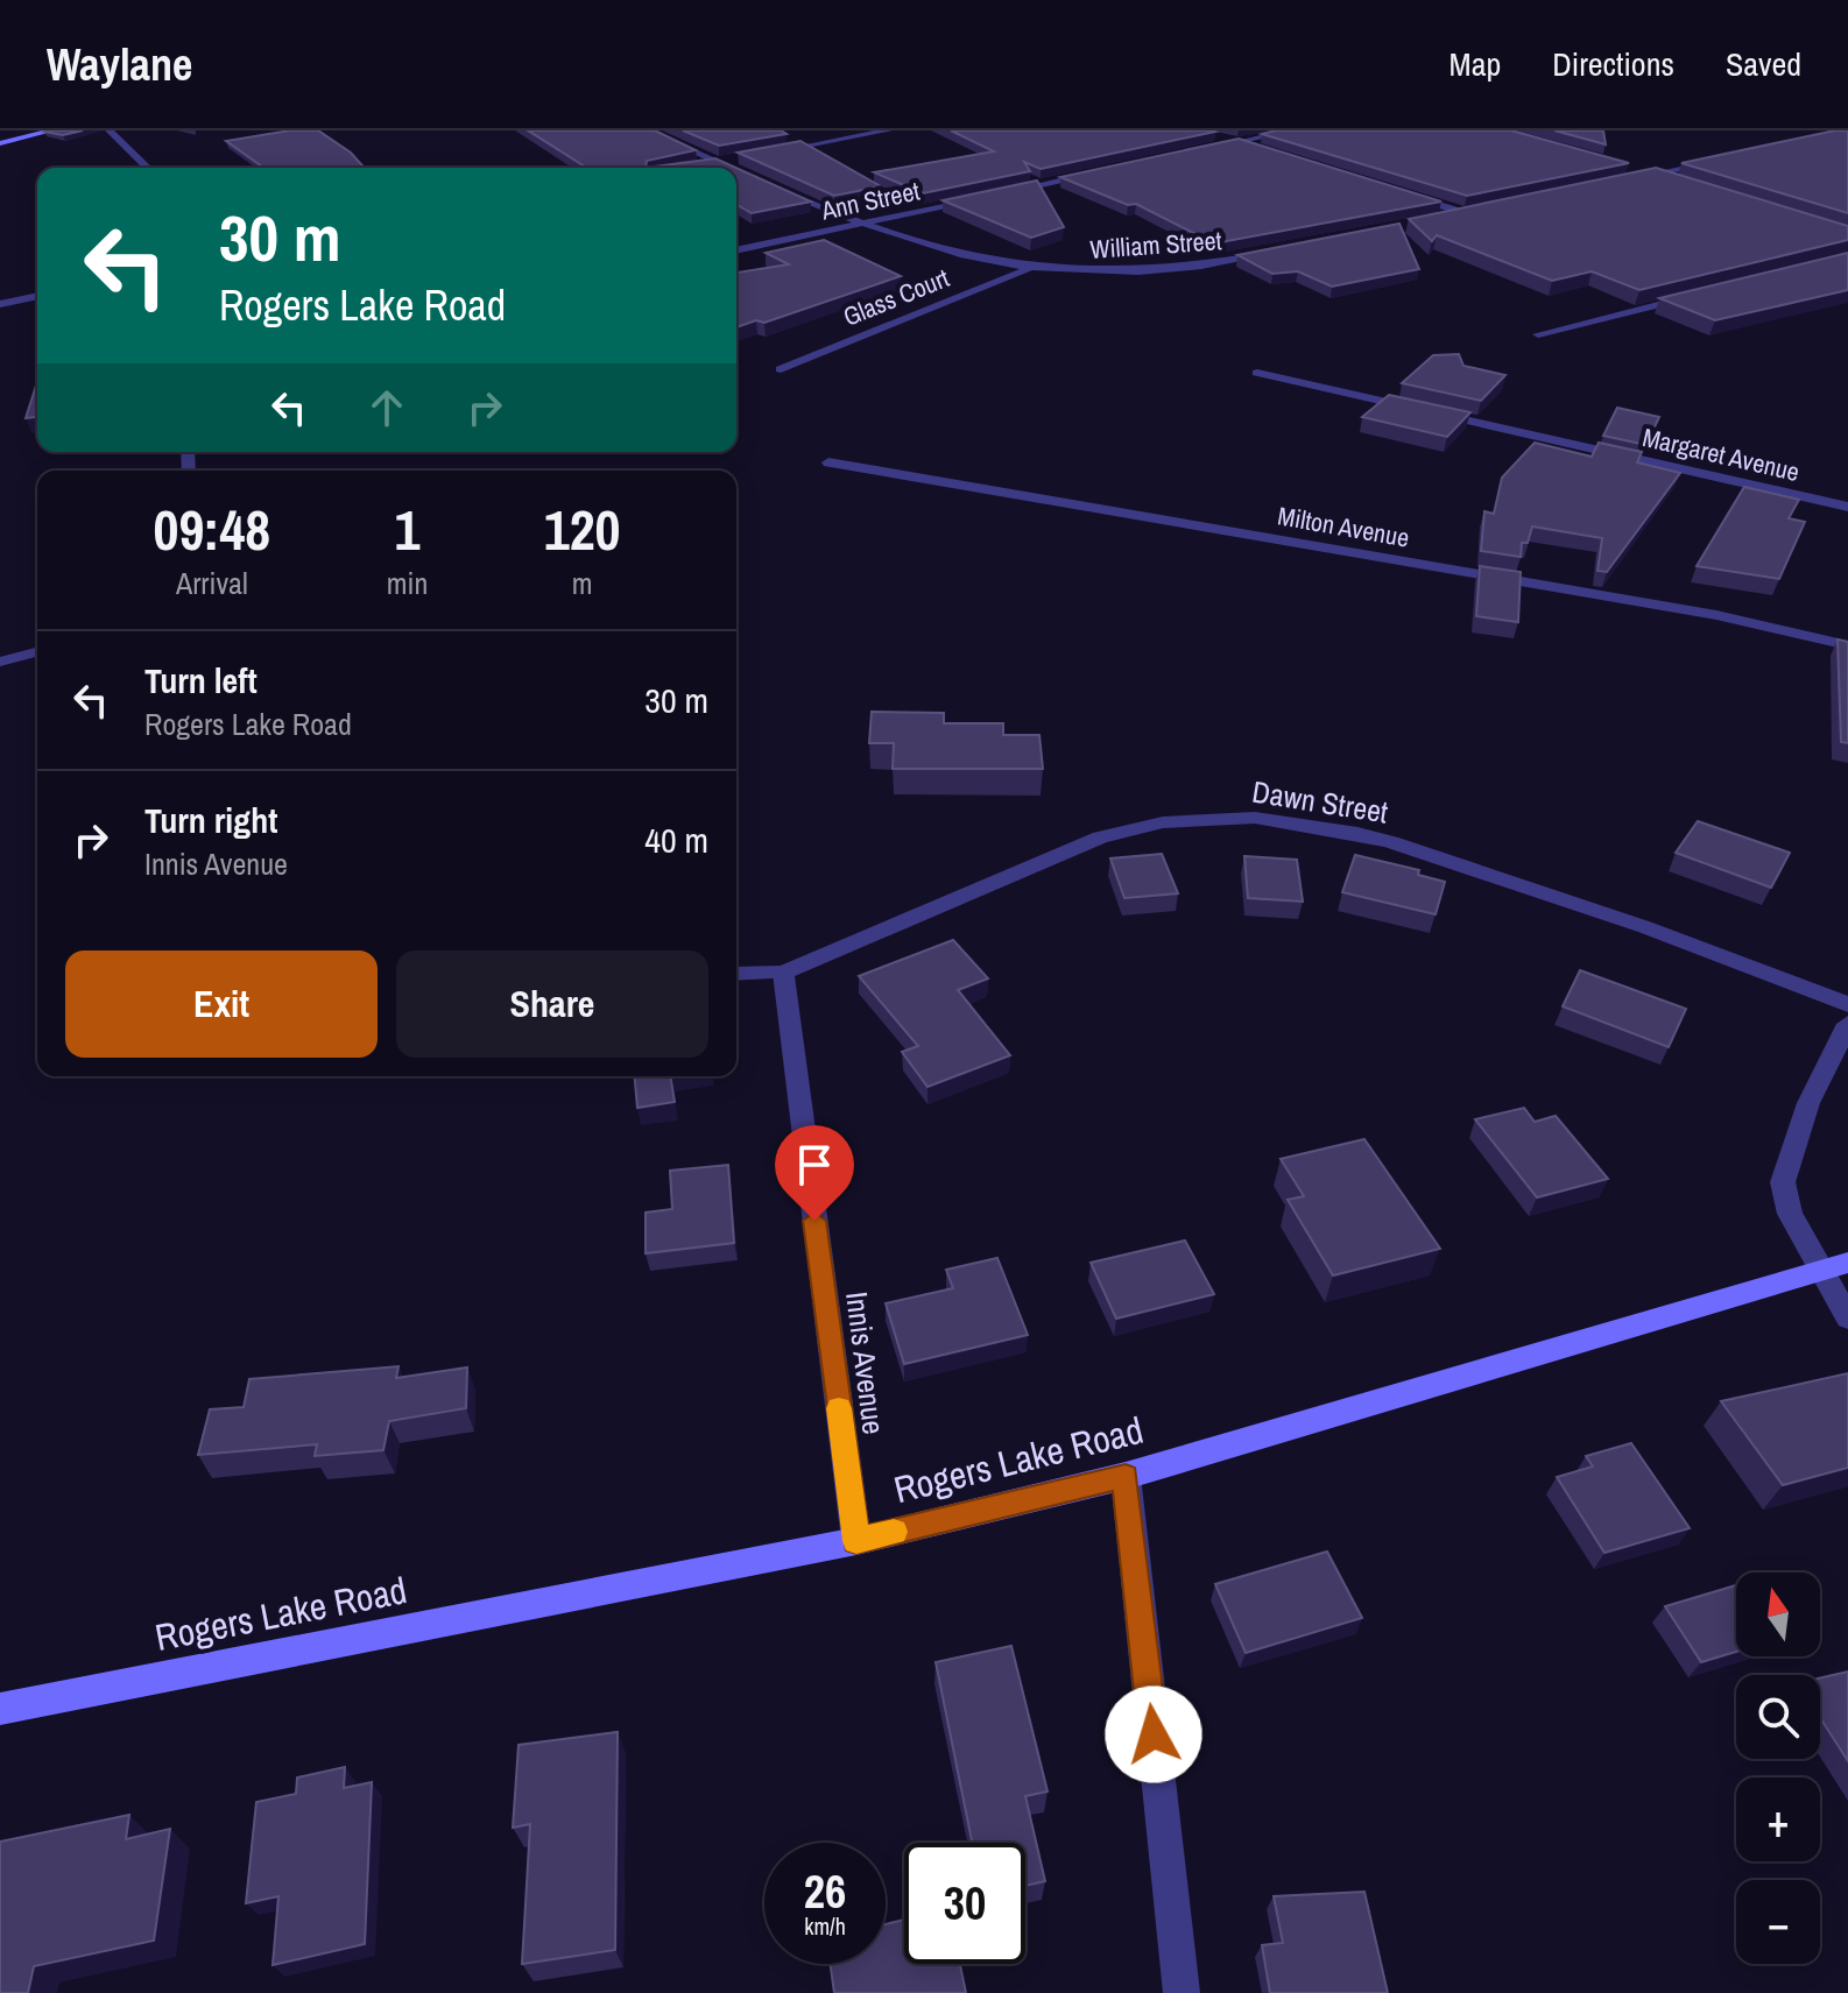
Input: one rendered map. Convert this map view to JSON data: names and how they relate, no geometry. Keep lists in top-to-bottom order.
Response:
{
  "streets": {
    "main road": ["Rogers Lake Road"],
    "street": [
      "Ann Street",
      "William Street",
      "Glass Court",
      "Margaret Avenue",
      "Milton Avenue",
      "Dawn Street",
      "Innis Avenue"
    ]
  },
  "crossings": [
    ["Ann Street", "William Street"],
    ["William Street", "Glass Court"],
    ["Dawn Street", "Innis Avenue"],
    ["Innis Avenue", "Rogers Lake Road"]
  ],
  "north": "top",
  "page": {
    "header": "Waylane",
    "nav": ["Map", "Directions", "Saved"],
    "turn": ["30 m", "Rogers Lake Road"],
    "eta": [
      "09:48",
      "Arrival",
      "1",
      "min",
      "120",
      "m"
    ],
    "list": [
      {
        "name": "Turn left",
        "note": "Rogers Lake Road",
        "value": "30 m"
      },
      {
        "name": "Turn right",
        "note": "Innis Avenue",
        "value": "40 m"
      }
    ],
    "buttons": ["Exit", "Share"],
    "map_buttons": ["+", "−"],
    "speed": "26 km/h",
    "limit": "30"
  }
}
